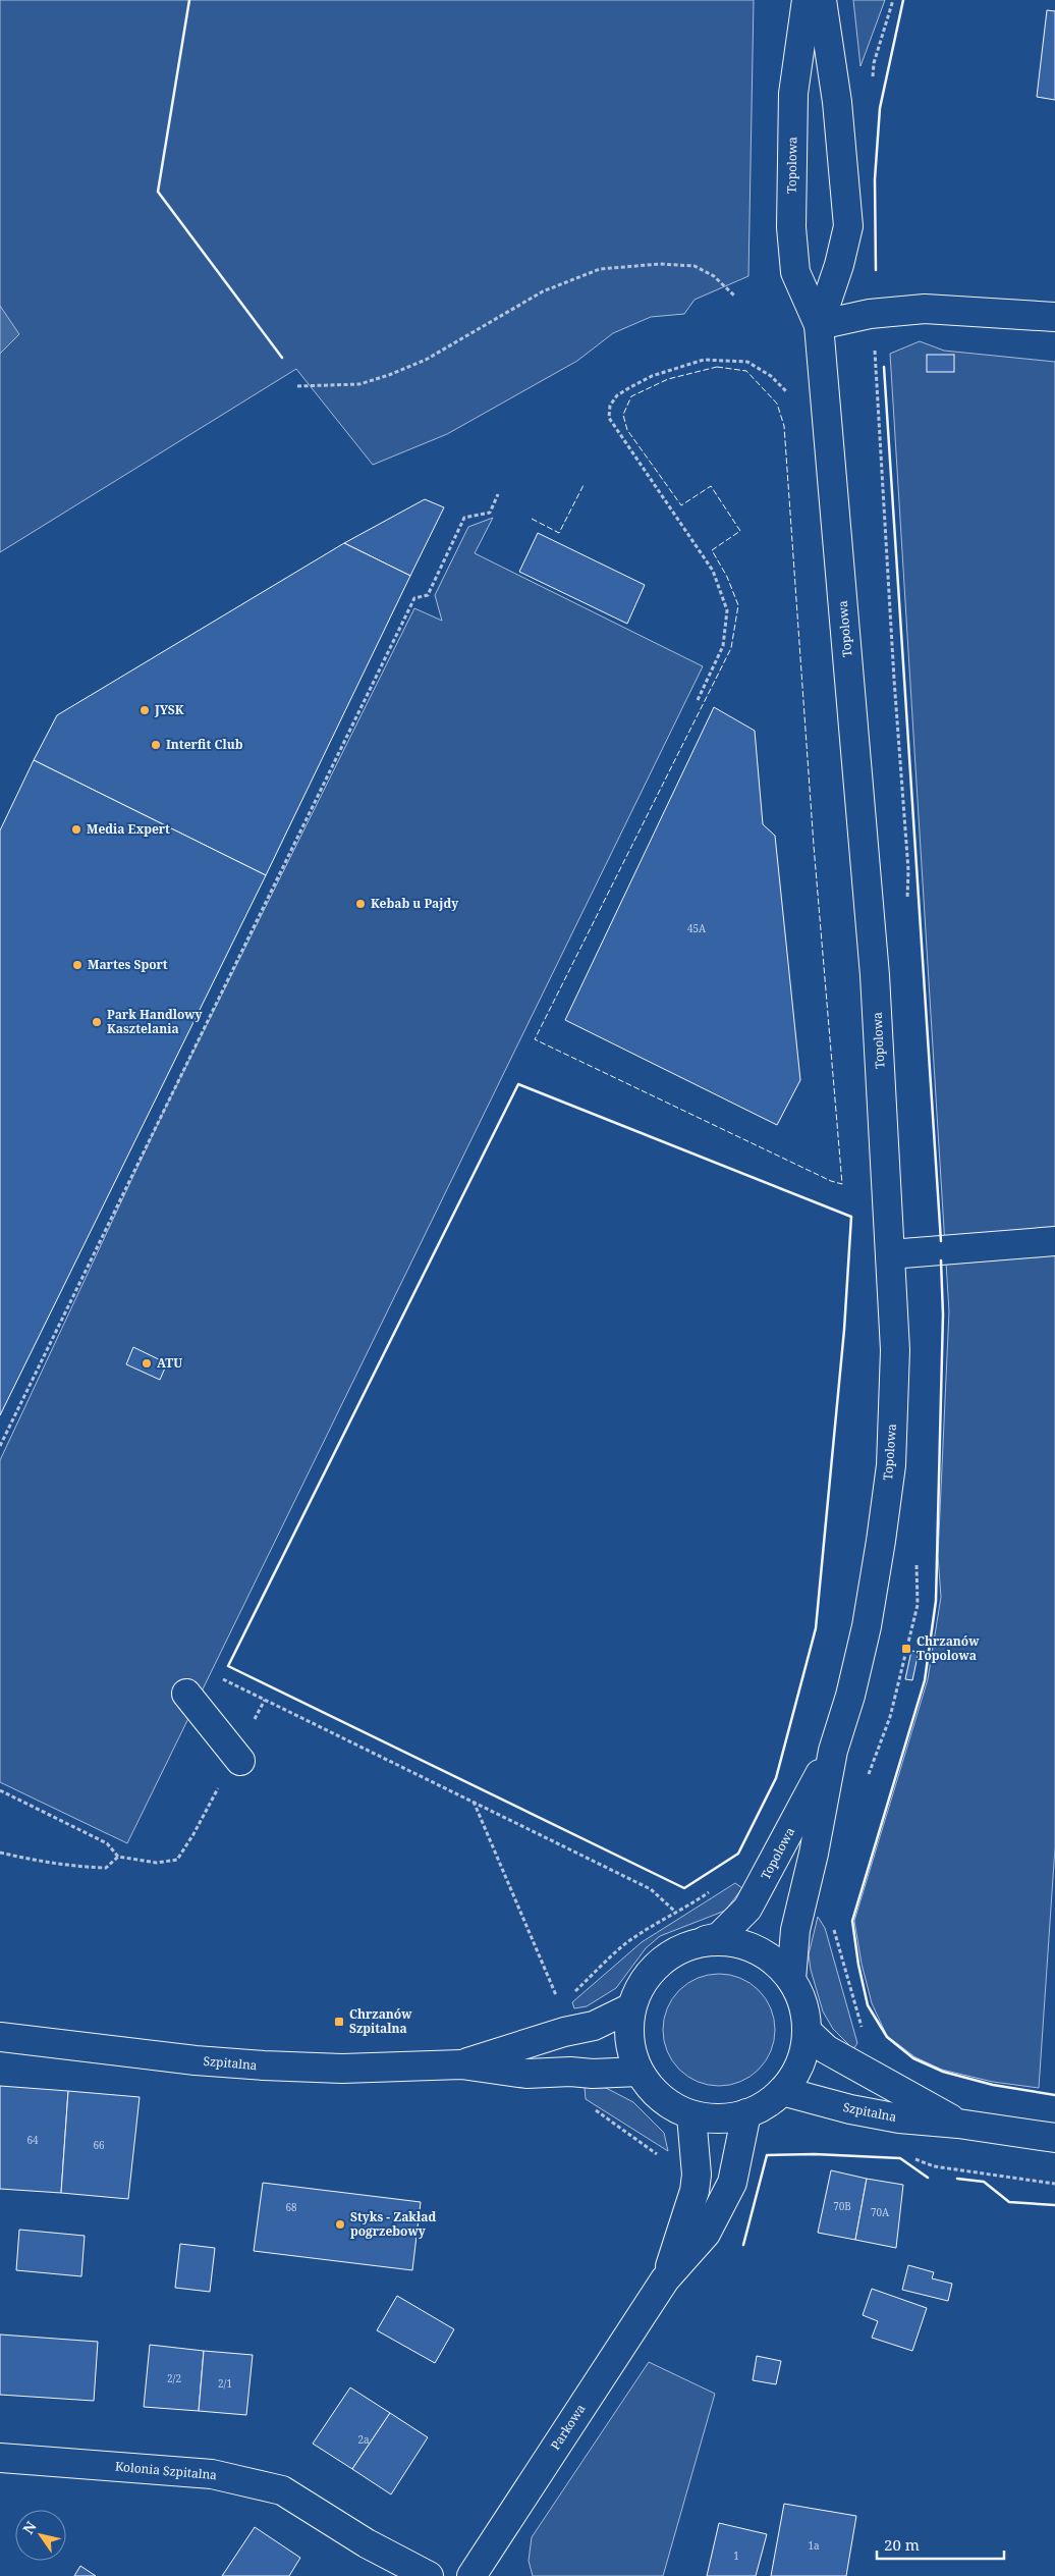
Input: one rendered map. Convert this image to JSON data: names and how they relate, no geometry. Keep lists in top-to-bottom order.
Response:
{
  "streets": {
    "main road": [
      "Topolowa",
      "Szpitalna",
      "Parkowa",
      "Kolonia Szpitalna"
    ]
  },
  "crossings": [
    ["Topolowa", "Szpitalna"],
    ["Topolowa", "Parkowa"],
    ["Szpitalna", "Parkowa"]
  ],
  "places": {
    "other": [
      "JYSK",
      "Interfit Club",
      "Media Expert",
      "Kebab u Pajdy",
      "Martes Sport",
      "Park Handlowy Kasztelania",
      "ATU",
      "Styks - Zakład pogrzebowy"
    ],
    "transit": ["Chrzanów Topolowa", "Chrzanów Szpitalna"]
  },
  "house_numbers": [
    "45A",
    "64",
    "66",
    "70B",
    "68",
    "70A",
    "2/2",
    "2/1",
    "2a",
    "1a",
    "1"
  ],
  "scale_bar": "20 m",
  "north": "top left"
}
